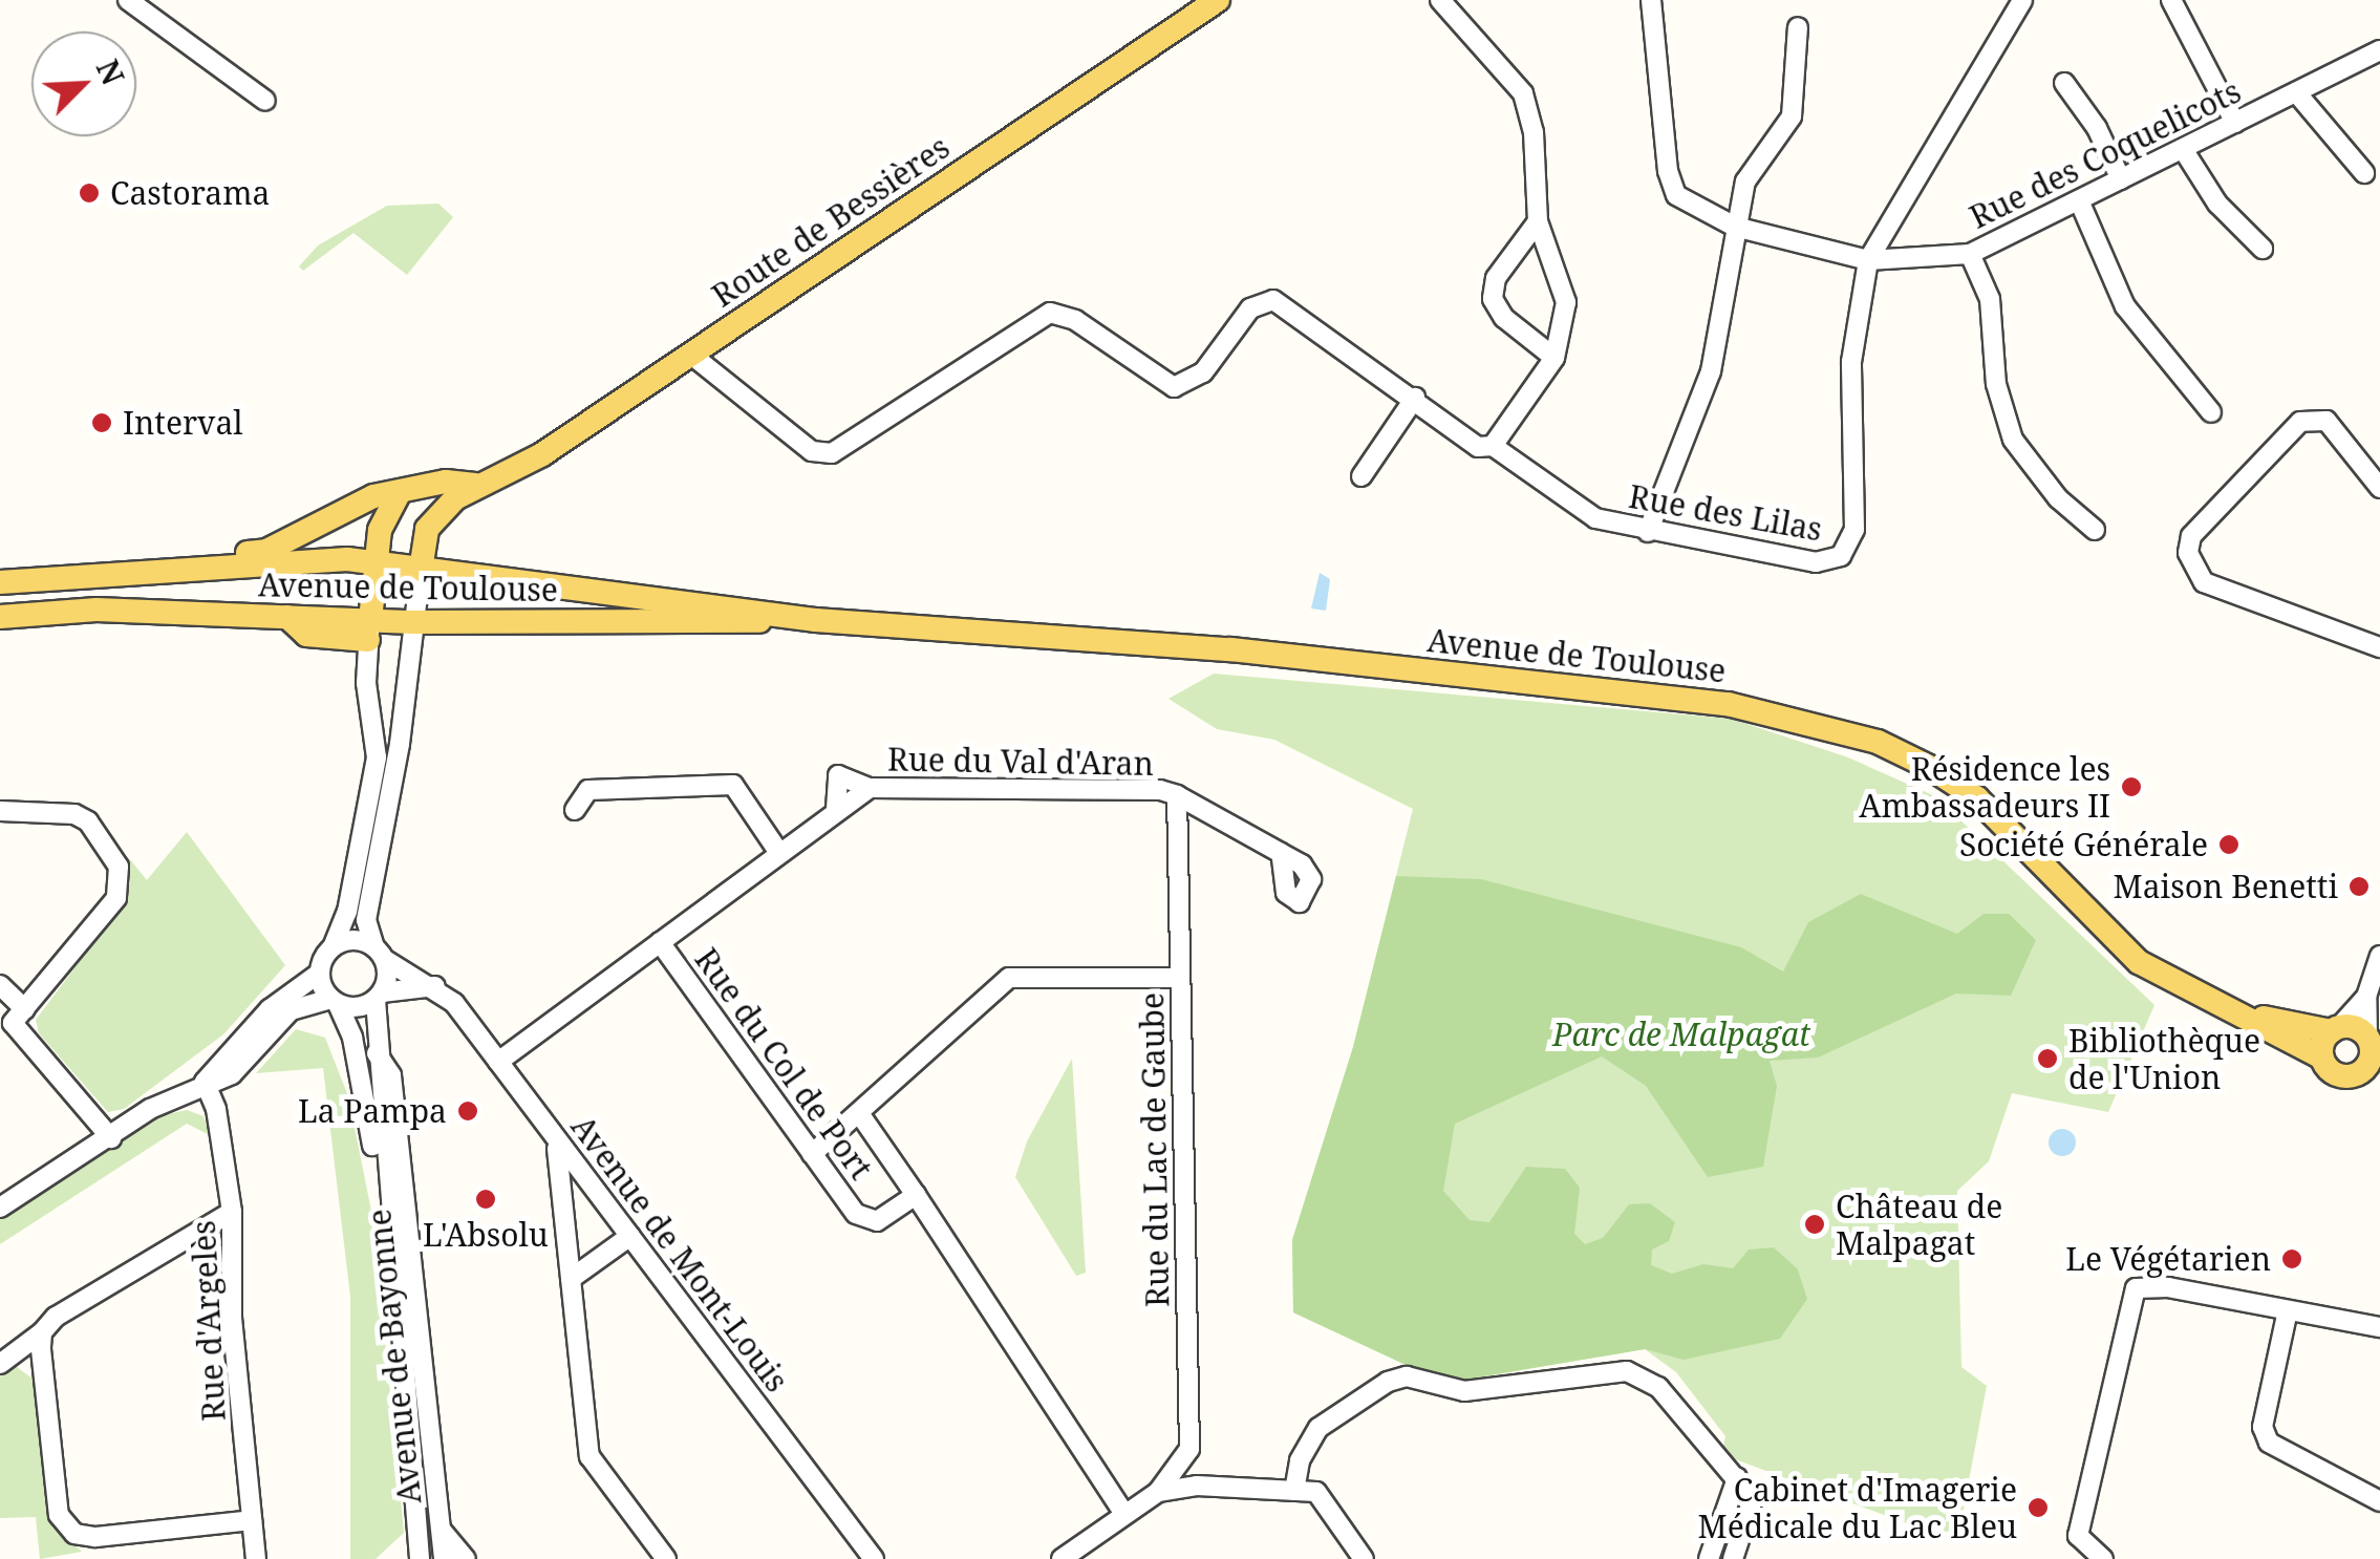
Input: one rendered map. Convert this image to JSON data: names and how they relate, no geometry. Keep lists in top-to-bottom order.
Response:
{
  "streets": {
    "main road": ["Route de Bessières", "Avenue de Toulouse"],
    "street": [
      "Rue des Coquelicots",
      "Rue des Lilas",
      "Rue du Val d'Aran",
      "Rue du Col de Port",
      "Rue du Lac de Gaube",
      "Avenue de Mont-Louis",
      "Rue d'Argelès",
      "Avenue de Bayonne"
    ]
  },
  "crossings": [
    ["Rue des Coquelicots", "Rue des Lilas"],
    ["Route de Bessières", "Rue des Lilas"],
    ["Route de Bessières", "Avenue de Toulouse"],
    ["Rue du Val d'Aran", "Rue du Col de Port"],
    ["Rue du Val d'Aran", "Rue du Lac de Gaube"],
    ["Rue du Val d'Aran", "Avenue de Mont-Louis"],
    ["Avenue de Mont-Louis", "Avenue de Bayonne"]
  ],
  "parks": ["Parc de Malpagat"],
  "places": [
    "Castorama",
    "Interval",
    "Résidence les Ambassadeurs II",
    "Société Générale",
    "Maison Benetti",
    "Bibliothèque de l'Union",
    "La Pampa",
    "L'Absolu",
    "Château de Malpagat",
    "Le Végétarien",
    "Cabinet d'Imagerie Médicale du Lac Bleu"
  ],
  "north": "top right"
}
